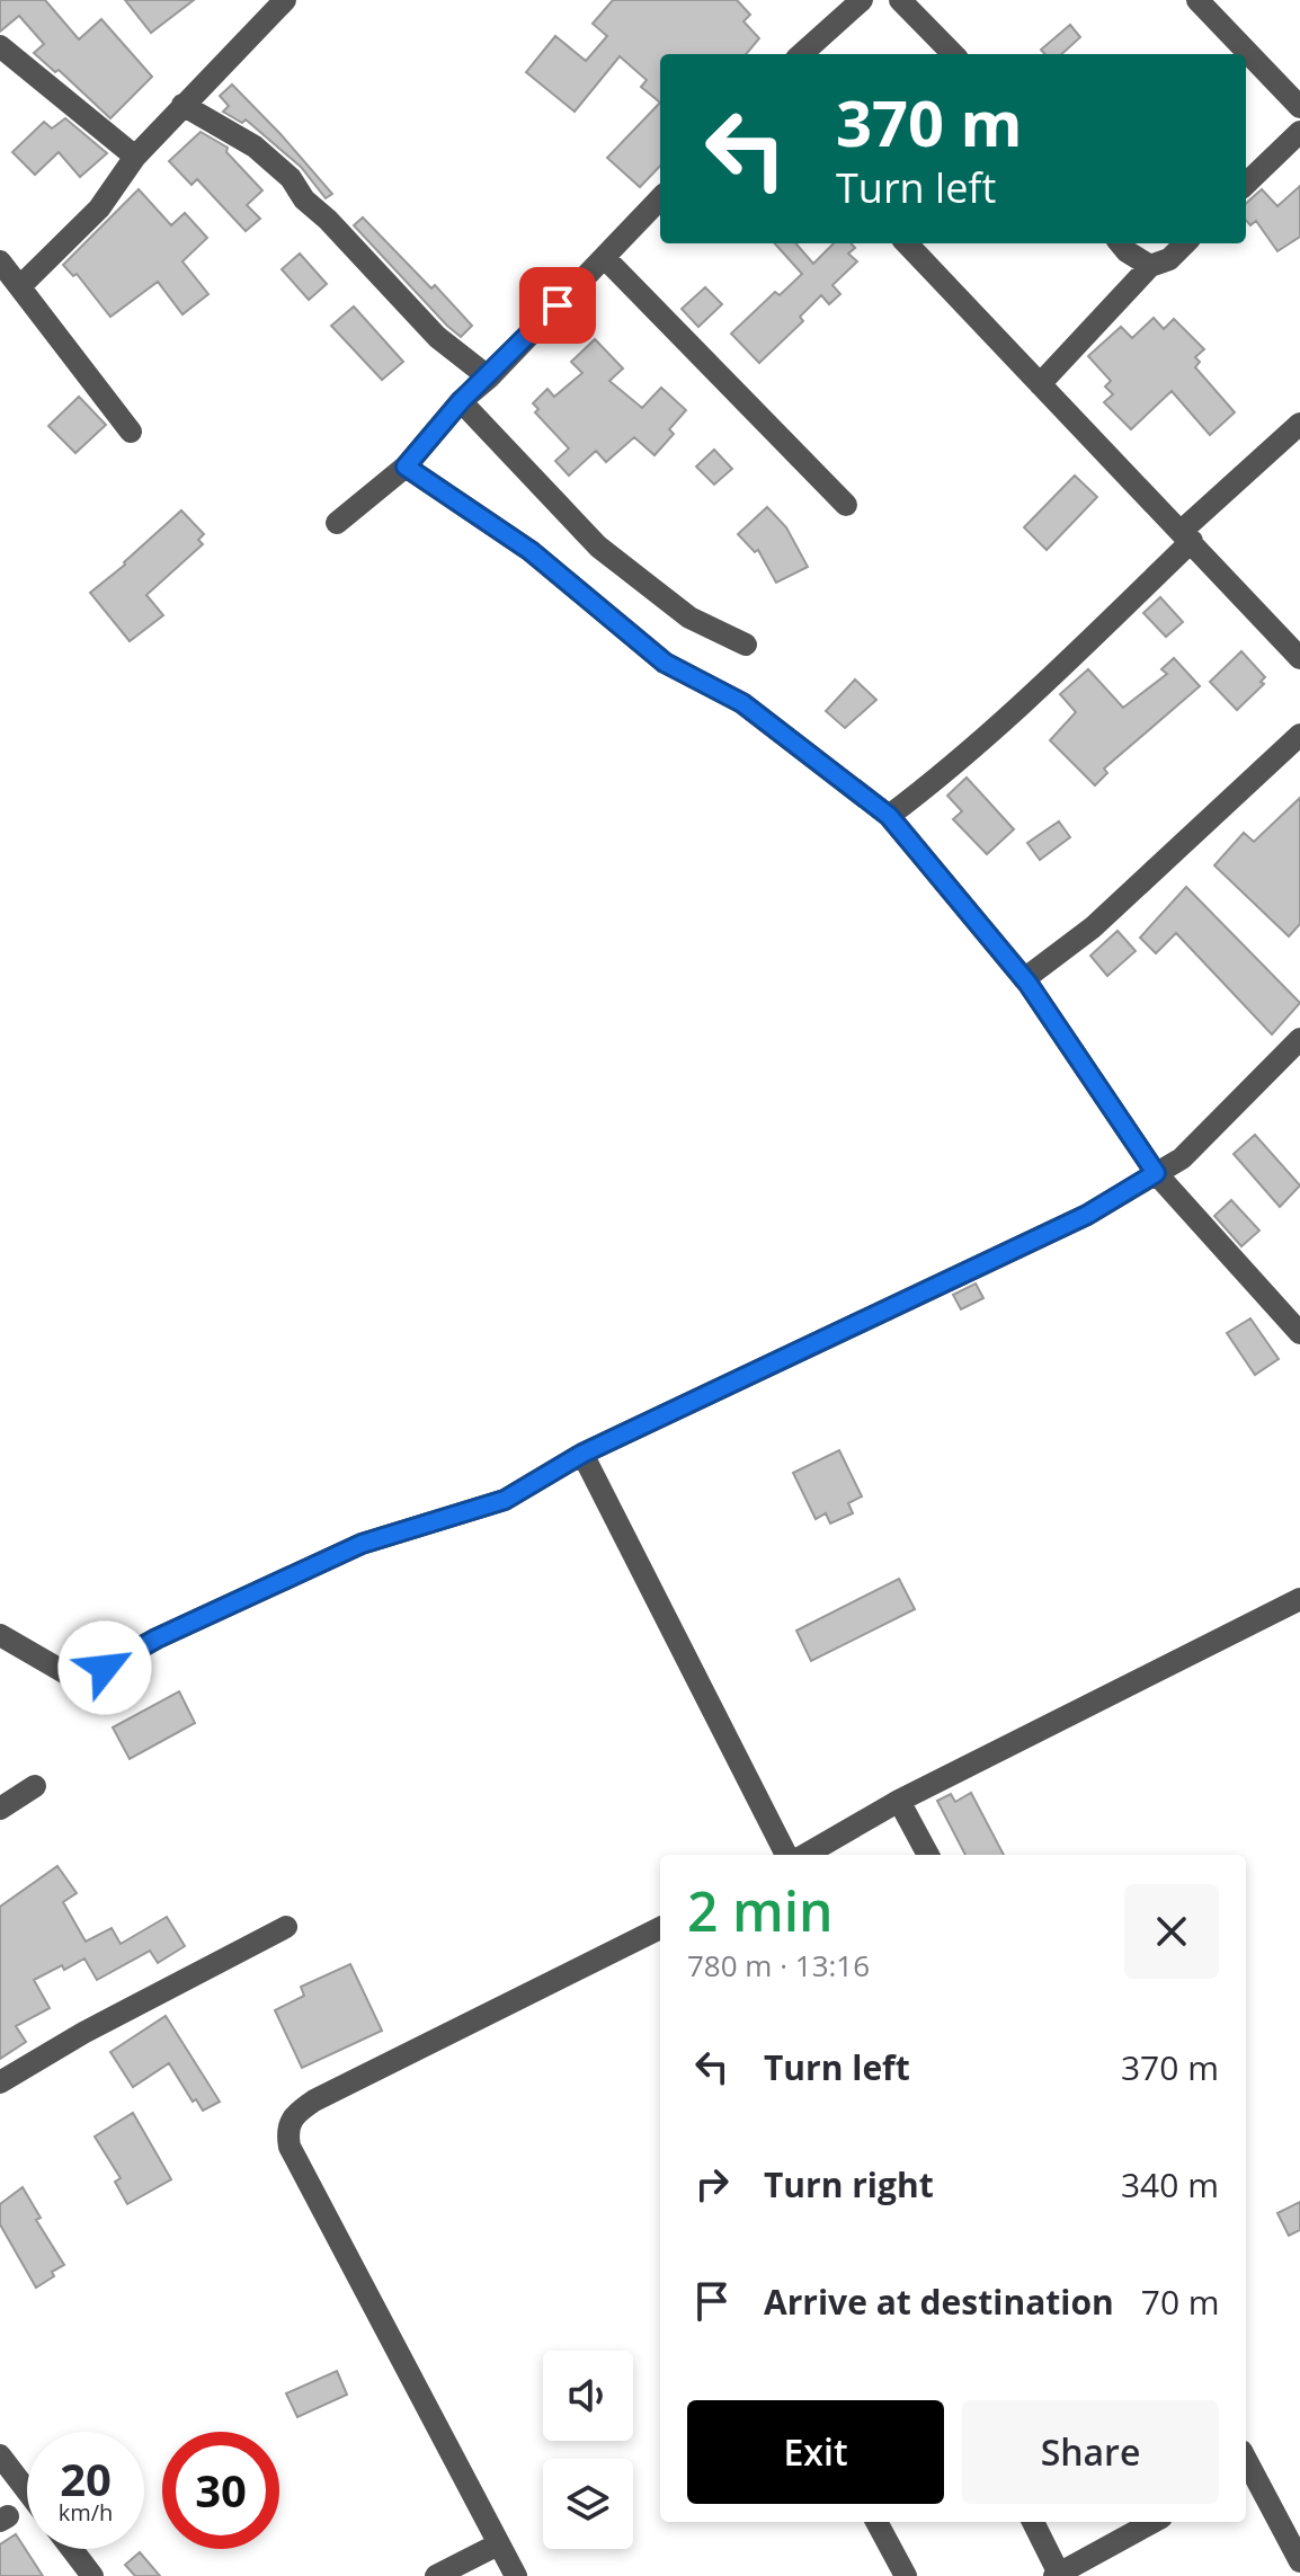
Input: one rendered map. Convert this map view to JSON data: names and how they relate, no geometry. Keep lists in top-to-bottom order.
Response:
{
  "page": {
    "turn": ["370 m", "Turn left"],
    "heading": ["2 min", "780 m · 13:16"],
    "list": [
      {
        "name": "Turn left",
        "value": "370 m"
      },
      {
        "name": "Turn right",
        "value": "340 m"
      },
      {
        "name": "Arrive at destination",
        "value": "70 m"
      }
    ],
    "buttons": ["Exit", "Share"],
    "speed": "20 km/h",
    "limit": "30"
  }
}
